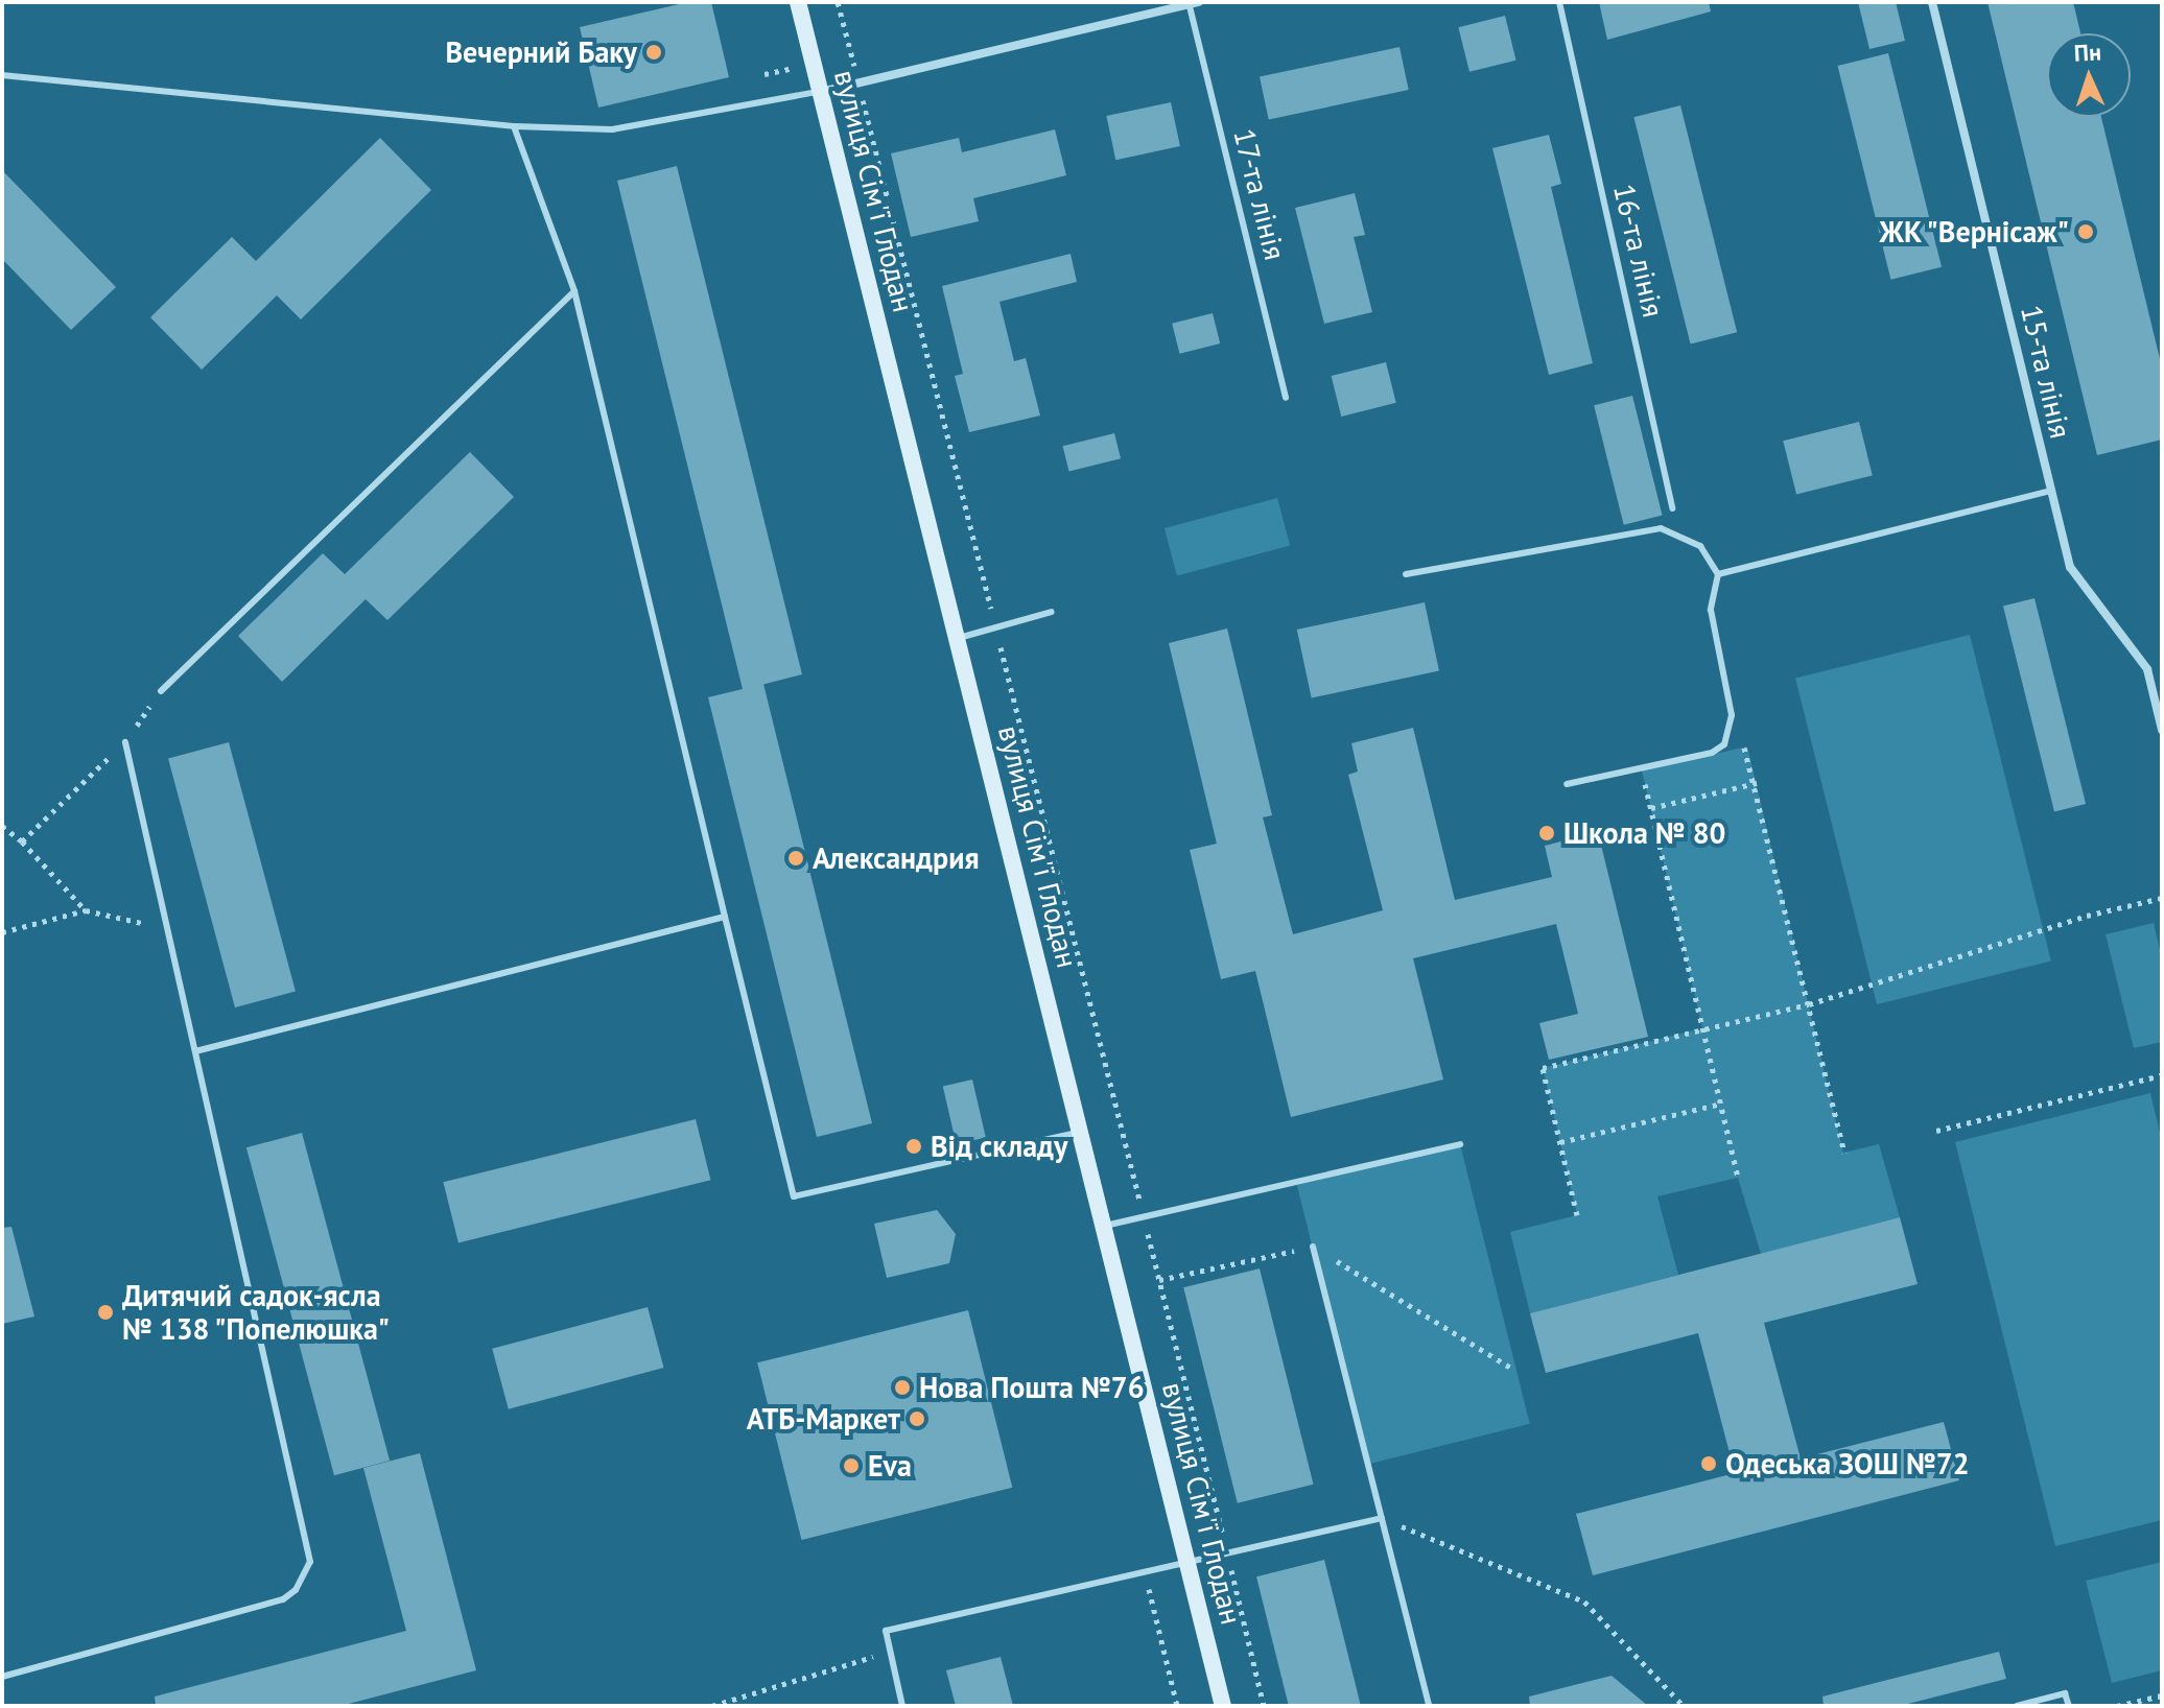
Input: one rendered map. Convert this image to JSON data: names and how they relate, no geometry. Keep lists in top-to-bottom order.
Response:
{
  "streets": {
    "street": ["вулиця Сім'ї Глодан", "15-та лінія"],
    "lane": ["17-та лінія", "16-та лінія"]
  },
  "places": [
    "Вечерний Баку",
    "ЖК \"Вернісаж\"",
    "Школа № 80",
    "Александрия",
    "Від складу",
    "Дитячий садок-ясла № 138 \"Попелюшка\"",
    "Нова Пошта №76",
    "АТБ-Маркет",
    "Одеська ЗОШ №72",
    "Eva"
  ],
  "north": "top"
}
